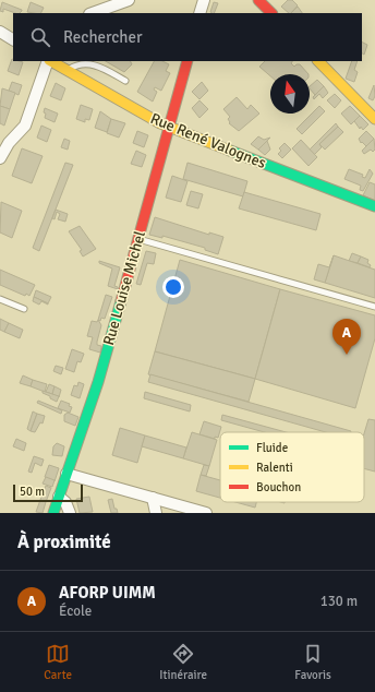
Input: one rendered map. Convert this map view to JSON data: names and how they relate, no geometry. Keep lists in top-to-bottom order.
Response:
{
  "streets": {
    "street": ["Rue René Valognes", "Rue Louise Michel"]
  },
  "crossings": [
    ["Rue René Valognes", "Rue Louise Michel"]
  ],
  "legend": ["Fluide", "Ralenti", "Bouchon"],
  "scale_bar": "50 m",
  "north": "top",
  "page": {
    "search": "Rechercher",
    "pins": "A",
    "scale": "50 m",
    "heading": "À proximité",
    "list": [
      {
        "mark": "A",
        "name": "AFORP UIMM",
        "note": "École",
        "value": "130 m"
      }
    ],
    "nav": ["Carte", "Itinéraire", "Favoris"]
  }
}
